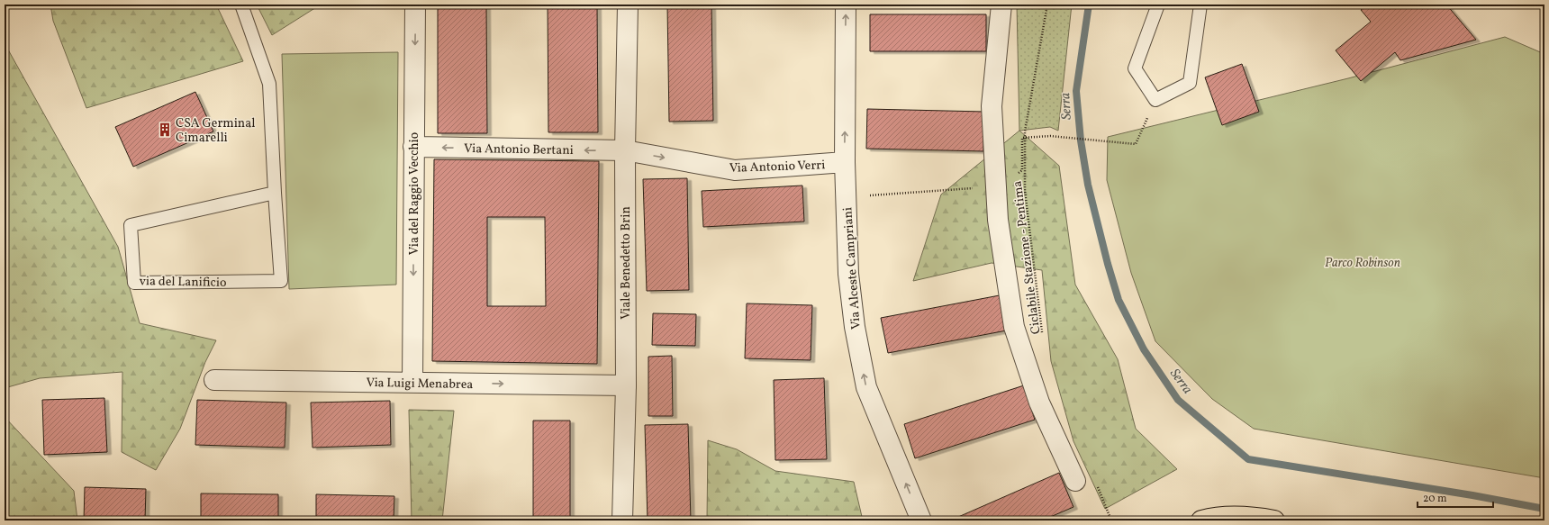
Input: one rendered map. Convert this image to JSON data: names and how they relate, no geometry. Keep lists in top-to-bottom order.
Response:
{
  "streets": {
    "street": [
      "Via Antonio Bertani",
      "Via Antonio Verri",
      "Via del Raggio Vecchio",
      "Viale Benedetto Brin",
      "Via Alceste Campriani",
      "Via Luigi Menabrea"
    ],
    "lane": ["via del Lanificio"],
    "path": ["Ciclabile Stazione - Pentima"]
  },
  "crossings": [
    ["Via Antonio Bertani", "Via Antonio Verri"],
    ["Via Antonio Bertani", "Via del Raggio Vecchio"],
    ["Via Antonio Bertani", "Viale Benedetto Brin"],
    ["Via Antonio Verri", "Viale Benedetto Brin"],
    ["Via Antonio Verri", "Via Alceste Campriani"],
    ["Via del Raggio Vecchio", "Via Luigi Menabrea"],
    ["Viale Benedetto Brin", "Via Luigi Menabrea"]
  ],
  "one_way": [
    "Via Antonio Bertani",
    "Via Antonio Verri",
    "Via del Raggio Vecchio",
    "Via Luigi Menabrea"
  ],
  "water": ["Serra"],
  "parks": ["Parco Robinson"],
  "places": {
    "building": ["CSA Germinal Cimarelli"]
  },
  "scale_bar": "20 m"
}
